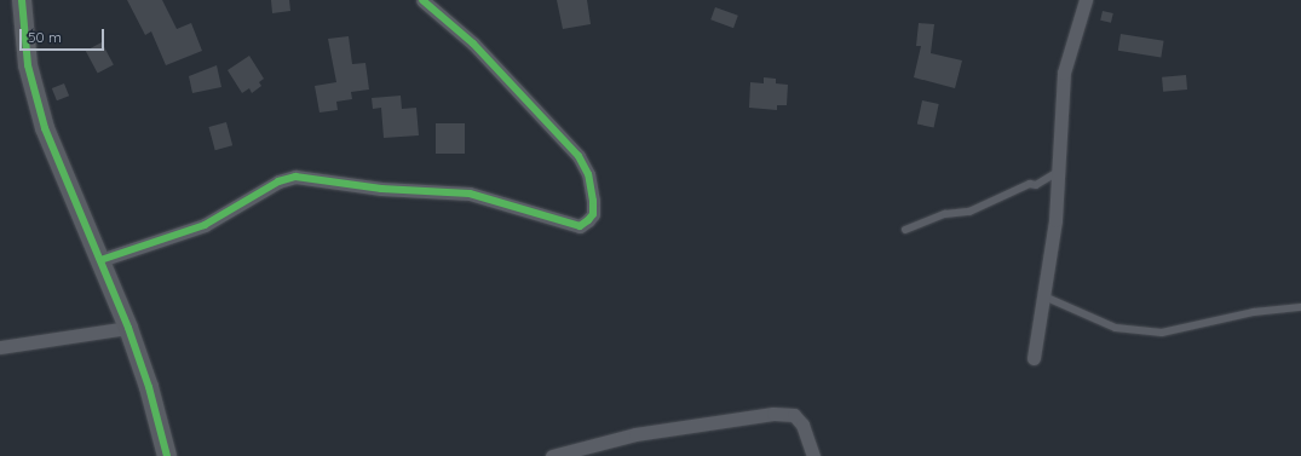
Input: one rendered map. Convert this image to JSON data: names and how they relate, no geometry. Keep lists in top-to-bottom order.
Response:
{
  "scale_bar": "50 m"
}
